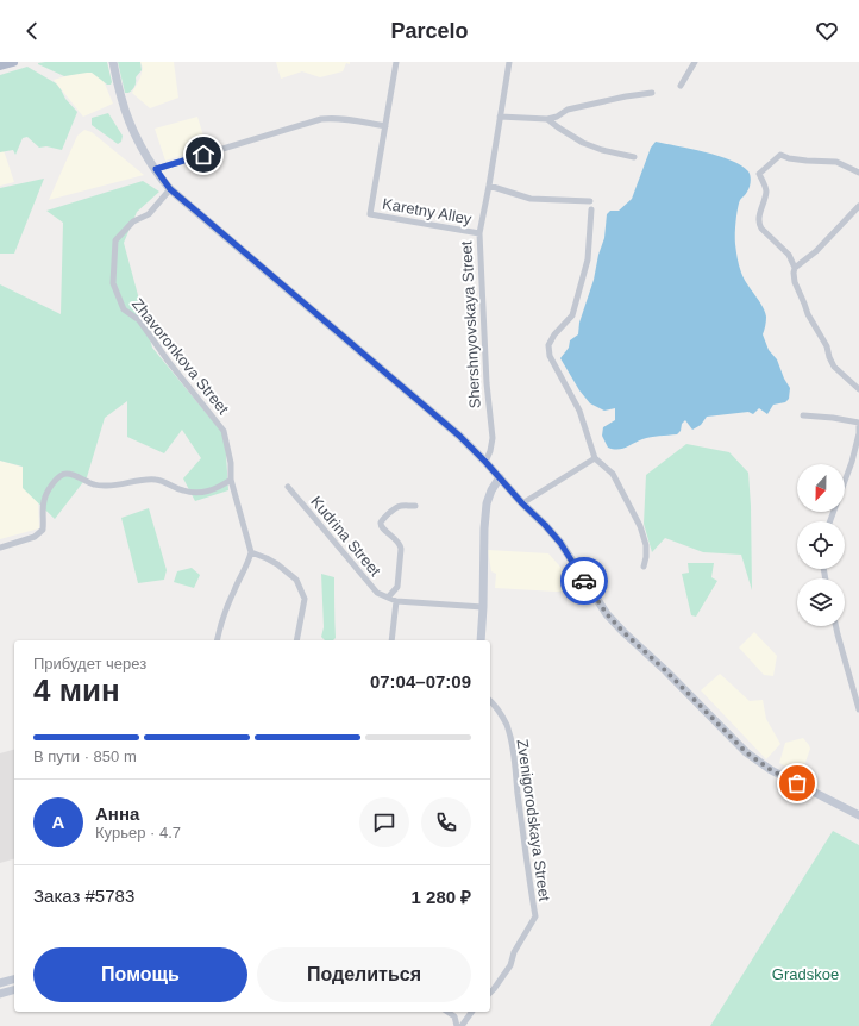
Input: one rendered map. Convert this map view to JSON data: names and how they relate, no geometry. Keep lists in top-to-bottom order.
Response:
{
  "streets": {
    "street": [
      "Karetny Alley",
      "Shershnyovskaya Street",
      "Zhavoronkova Street",
      "Kudrina Street",
      "Zvenigorodskaya Street"
    ]
  },
  "crossings": [
    ["Karetny Alley", "Shershnyovskaya Street"]
  ],
  "parks": ["Gradskoe"],
  "north": "bottom",
  "page": {
    "header": "Parcelo",
    "heading": ["4 мин", "Прибудет через", "07:04–07:09"],
    "panel": [
      "Анна",
      "Курьер · 4.7",
      "Заказ #5783",
      "1 280 ₽"
    ],
    "bar": "В пути · 850 m",
    "round": "А",
    "buttons": ["Помощь", "Поделиться"]
  }
}
